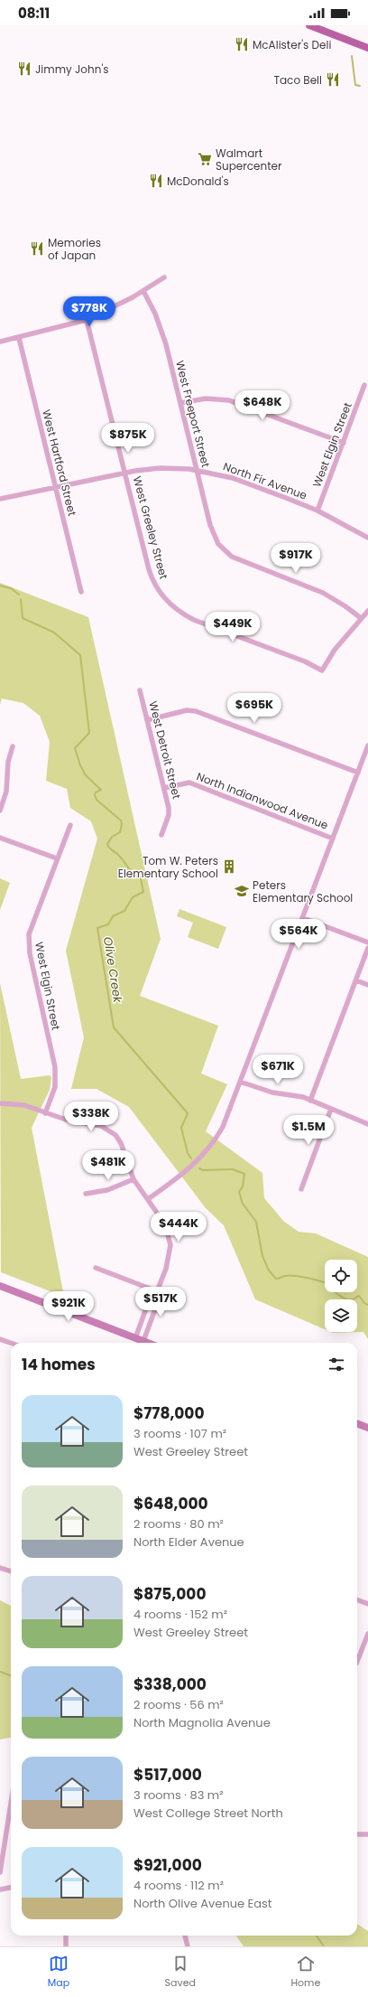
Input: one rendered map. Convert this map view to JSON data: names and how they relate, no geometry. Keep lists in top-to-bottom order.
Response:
{
  "streets": {
    "street": [
      "West Freeport Street",
      "West Elgin Street",
      "West Hartford Street",
      "North Fir Avenue",
      "West Greeley Street",
      "West Detroit Street",
      "North Indianwood Avenue"
    ]
  },
  "crossings": [
    ["West Freeport Street", "North Fir Avenue"],
    ["West Freeport Street", "West Greeley Street"],
    ["West Elgin Street", "North Fir Avenue"],
    ["West Hartford Street", "North Fir Avenue"],
    ["North Fir Avenue", "West Greeley Street"],
    ["West Detroit Street", "North Indianwood Avenue"]
  ],
  "water": ["Olive Creek"],
  "places": {
    "restaurant": [
      "McAlister's Deli",
      "Jimmy John's",
      "Taco Bell",
      "McDonald's",
      "Memories of Japan"
    ],
    "supermarket": ["Walmart Supercenter"],
    "building": ["Tom W. Peters Elementary School"],
    "school or university": ["Peters Elementary School"]
  },
  "page": {
    "status": "08:11",
    "price": [
      "$778K",
      "$648K",
      "$875K",
      "$917K",
      "$449K",
      "$695K",
      "$564K",
      "$671K",
      "$338K",
      "$1.5M",
      "$481K",
      "$444K",
      "$517K",
      "$921K"
    ],
    "heading": "14 homes",
    "list": [
      {
        "name": "$778,000",
        "note": "3 rooms · 107 m² · West Greeley Street"
      },
      {
        "name": "$648,000",
        "note": "2 rooms · 80 m² · North Elder Avenue"
      },
      {
        "name": "$875,000",
        "note": "4 rooms · 152 m² · West Greeley Street"
      },
      {
        "name": "$338,000",
        "note": "2 rooms · 56 m² · North Magnolia Avenue"
      },
      {
        "name": "$517,000",
        "note": "3 rooms · 83 m² · West College Street North"
      },
      {
        "name": "$921,000",
        "note": "4 rooms · 112 m² · North Olive Avenue East"
      }
    ],
    "tabs": ["Map", "Saved", "Home"]
  }
}
